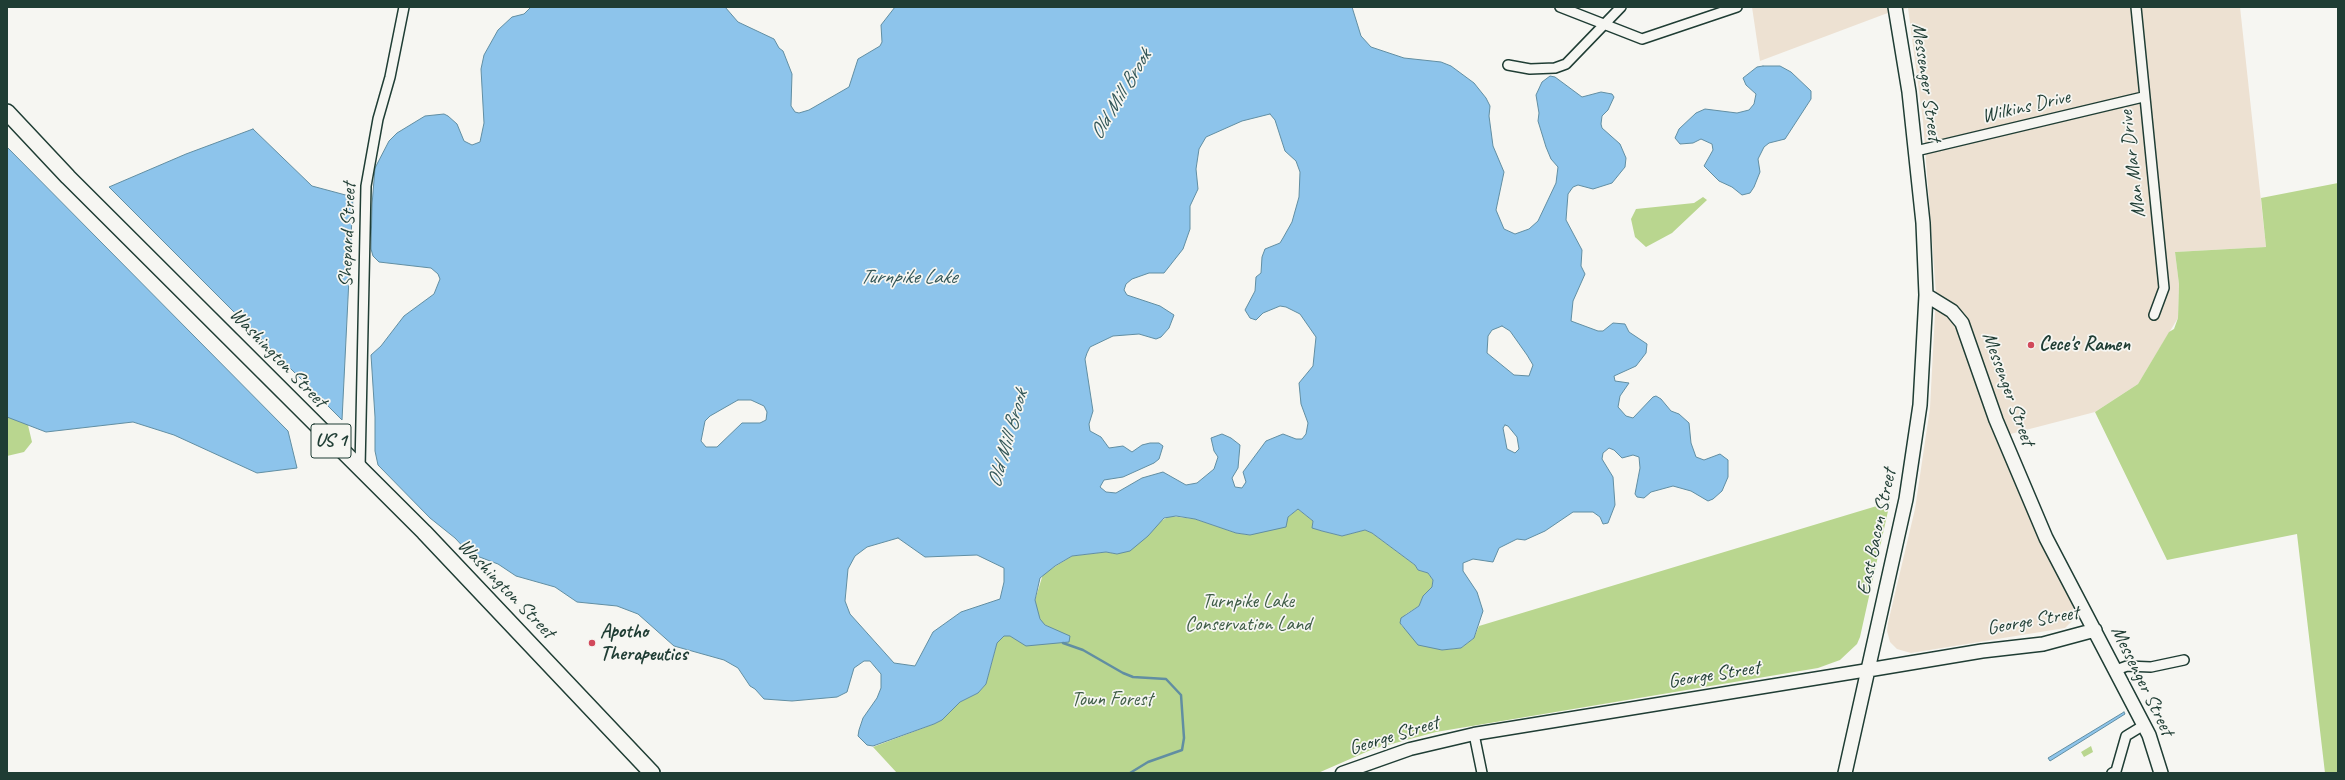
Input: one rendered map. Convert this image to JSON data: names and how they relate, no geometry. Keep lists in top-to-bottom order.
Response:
{
  "streets": {
    "main road": [
      "Messenger Street",
      "Washington Street",
      "US 1",
      "East Bacon Street",
      "George Street"
    ],
    "street": ["Wilkins Drive", "Man Mar Drive", "Shepard Street"]
  },
  "crossings": [
    ["Messenger Street", "Wilkins Drive"],
    ["Messenger Street", "East Bacon Street"],
    ["Messenger Street", "George Street"],
    ["Wilkins Drive", "Man Mar Drive"],
    ["Shepard Street", "Washington Street"],
    ["East Bacon Street", "George Street"]
  ],
  "water": ["Old Mill Brook", "Turnpike Lake"],
  "parks": ["Turnpike Lake Conservation Land", "Town Forest"],
  "places": ["Cece's Ramen", "Apotho Therapeutics"]
}
